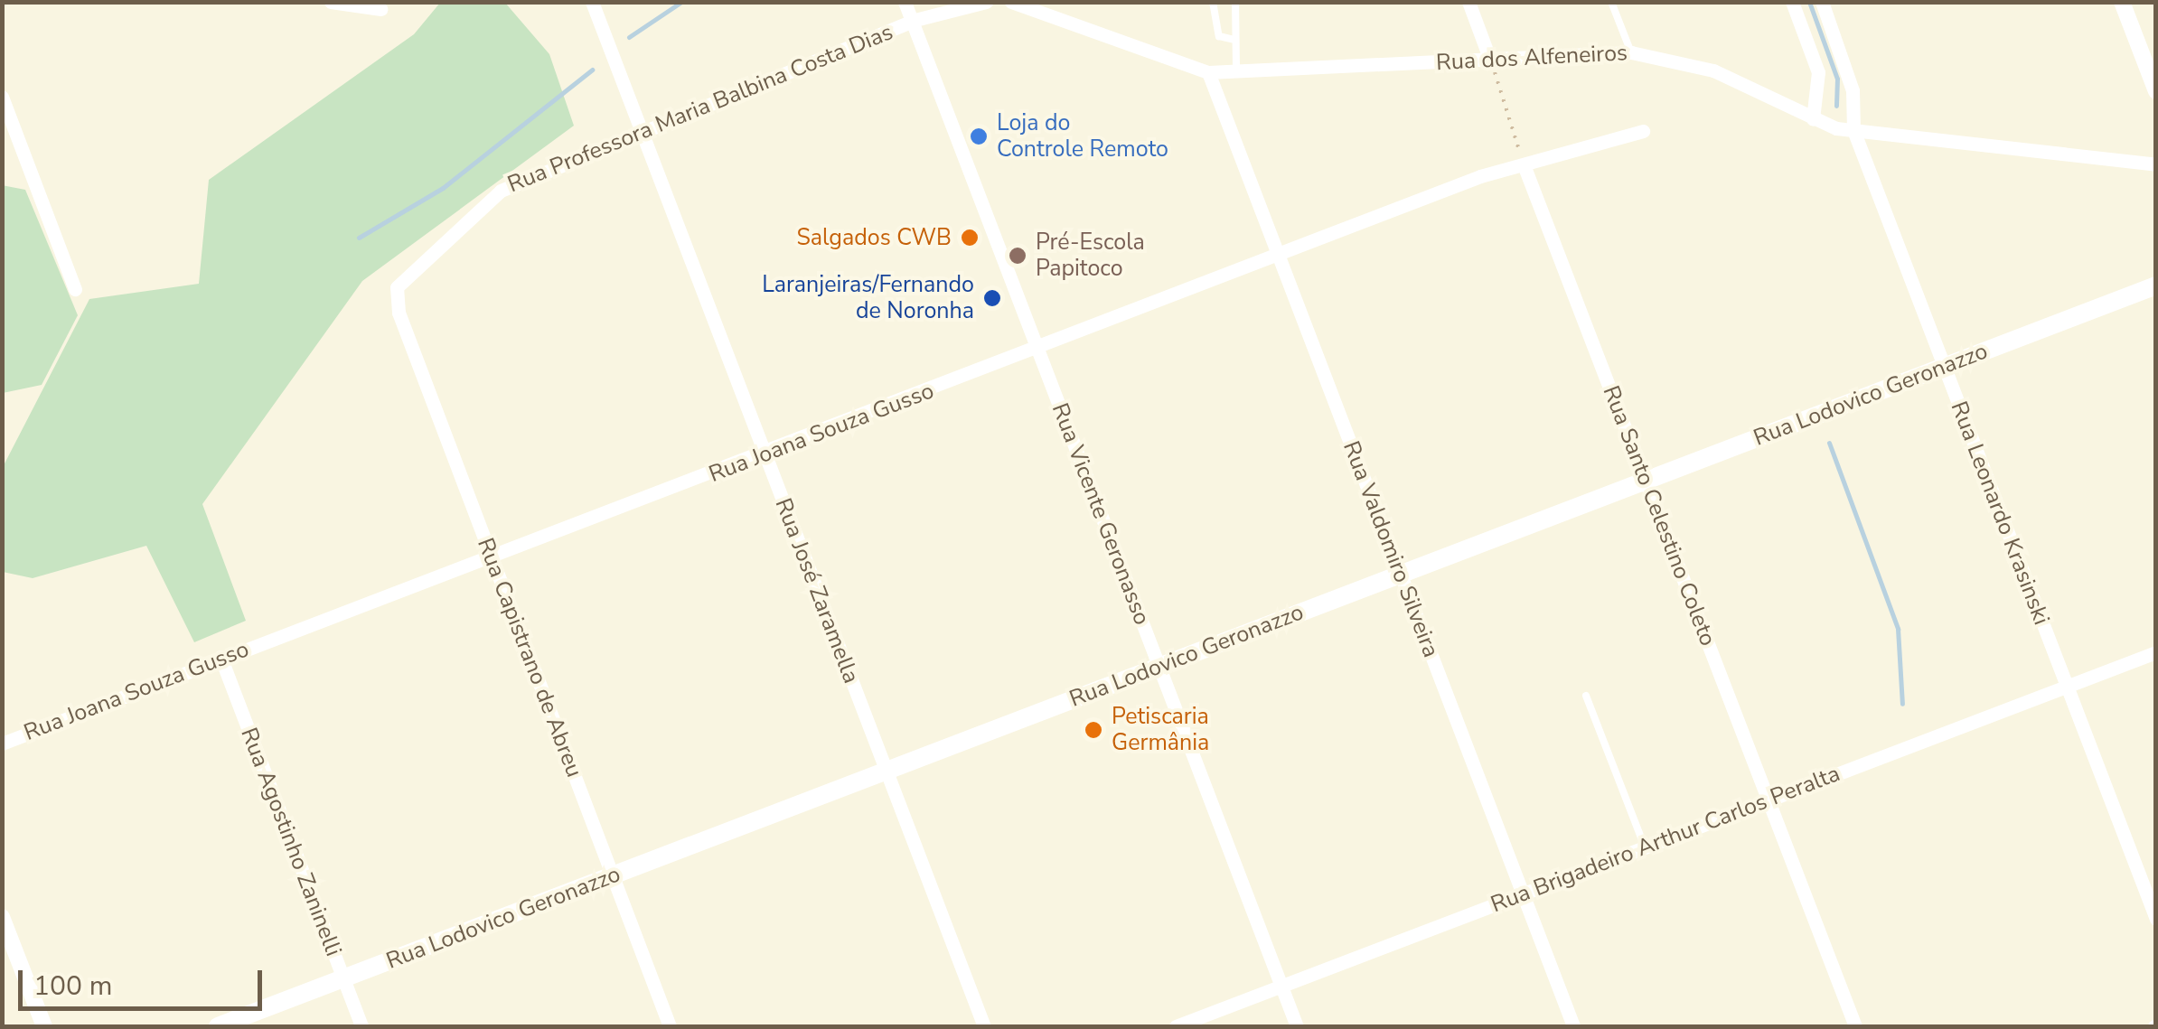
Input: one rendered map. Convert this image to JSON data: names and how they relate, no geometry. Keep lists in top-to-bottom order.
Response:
{
  "streets": {
    "main road": ["Rua Lodovico Geronazzo"],
    "street": [
      "Rua dos Alfeneiros",
      "Rua Professora Maria Balbina Costa Dias",
      "Rua Joana Souza Gusso",
      "Rua Leonardo Krasinski",
      "Rua Vicente Geronasso",
      "Rua Santo Celestino Coleto",
      "Rua Valdomiro Silveira",
      "Rua José Zaramella",
      "Rua Capistrano de Abreu",
      "Rua Brigadeiro Arthur Carlos Peralta",
      "Rua Agostinho Zaninelli"
    ]
  },
  "crossings": [
    ["Rua dos Alfeneiros", "Rua Leonardo Krasinski"],
    ["Rua dos Alfeneiros", "Rua Valdomiro Silveira"],
    ["Rua Professora Maria Balbina Costa Dias", "Rua Vicente Geronasso"],
    ["Rua Professora Maria Balbina Costa Dias", "Rua José Zaramella"],
    ["Rua Professora Maria Balbina Costa Dias", "Rua Capistrano de Abreu"],
    ["Rua Lodovico Geronazzo", "Rua Leonardo Krasinski"],
    ["Rua Lodovico Geronazzo", "Rua Vicente Geronasso"],
    ["Rua Lodovico Geronazzo", "Rua Santo Celestino Coleto"],
    ["Rua Lodovico Geronazzo", "Rua Valdomiro Silveira"],
    ["Rua Lodovico Geronazzo", "Rua José Zaramella"],
    ["Rua Lodovico Geronazzo", "Rua Capistrano de Abreu"],
    ["Rua Lodovico Geronazzo", "Rua Agostinho Zaninelli"],
    ["Rua Joana Souza Gusso", "Rua Vicente Geronasso"],
    ["Rua Joana Souza Gusso", "Rua Santo Celestino Coleto"],
    ["Rua Joana Souza Gusso", "Rua Valdomiro Silveira"],
    ["Rua Joana Souza Gusso", "Rua José Zaramella"],
    ["Rua Joana Souza Gusso", "Rua Capistrano de Abreu"],
    ["Rua Joana Souza Gusso", "Rua Agostinho Zaninelli"],
    ["Rua Leonardo Krasinski", "Rua Brigadeiro Arthur Carlos Peralta"],
    ["Rua Vicente Geronasso", "Rua Brigadeiro Arthur Carlos Peralta"],
    ["Rua Santo Celestino Coleto", "Rua Brigadeiro Arthur Carlos Peralta"],
    ["Rua Valdomiro Silveira", "Rua Brigadeiro Arthur Carlos Peralta"]
  ],
  "places": [
    "Loja do Controle Remoto",
    "Salgados CWB",
    "Pré-Escola Papitoco",
    "Laranjeiras/Fernando de Noronha",
    "Petiscaria Germânia"
  ],
  "scale_bar": "100 m"
}
